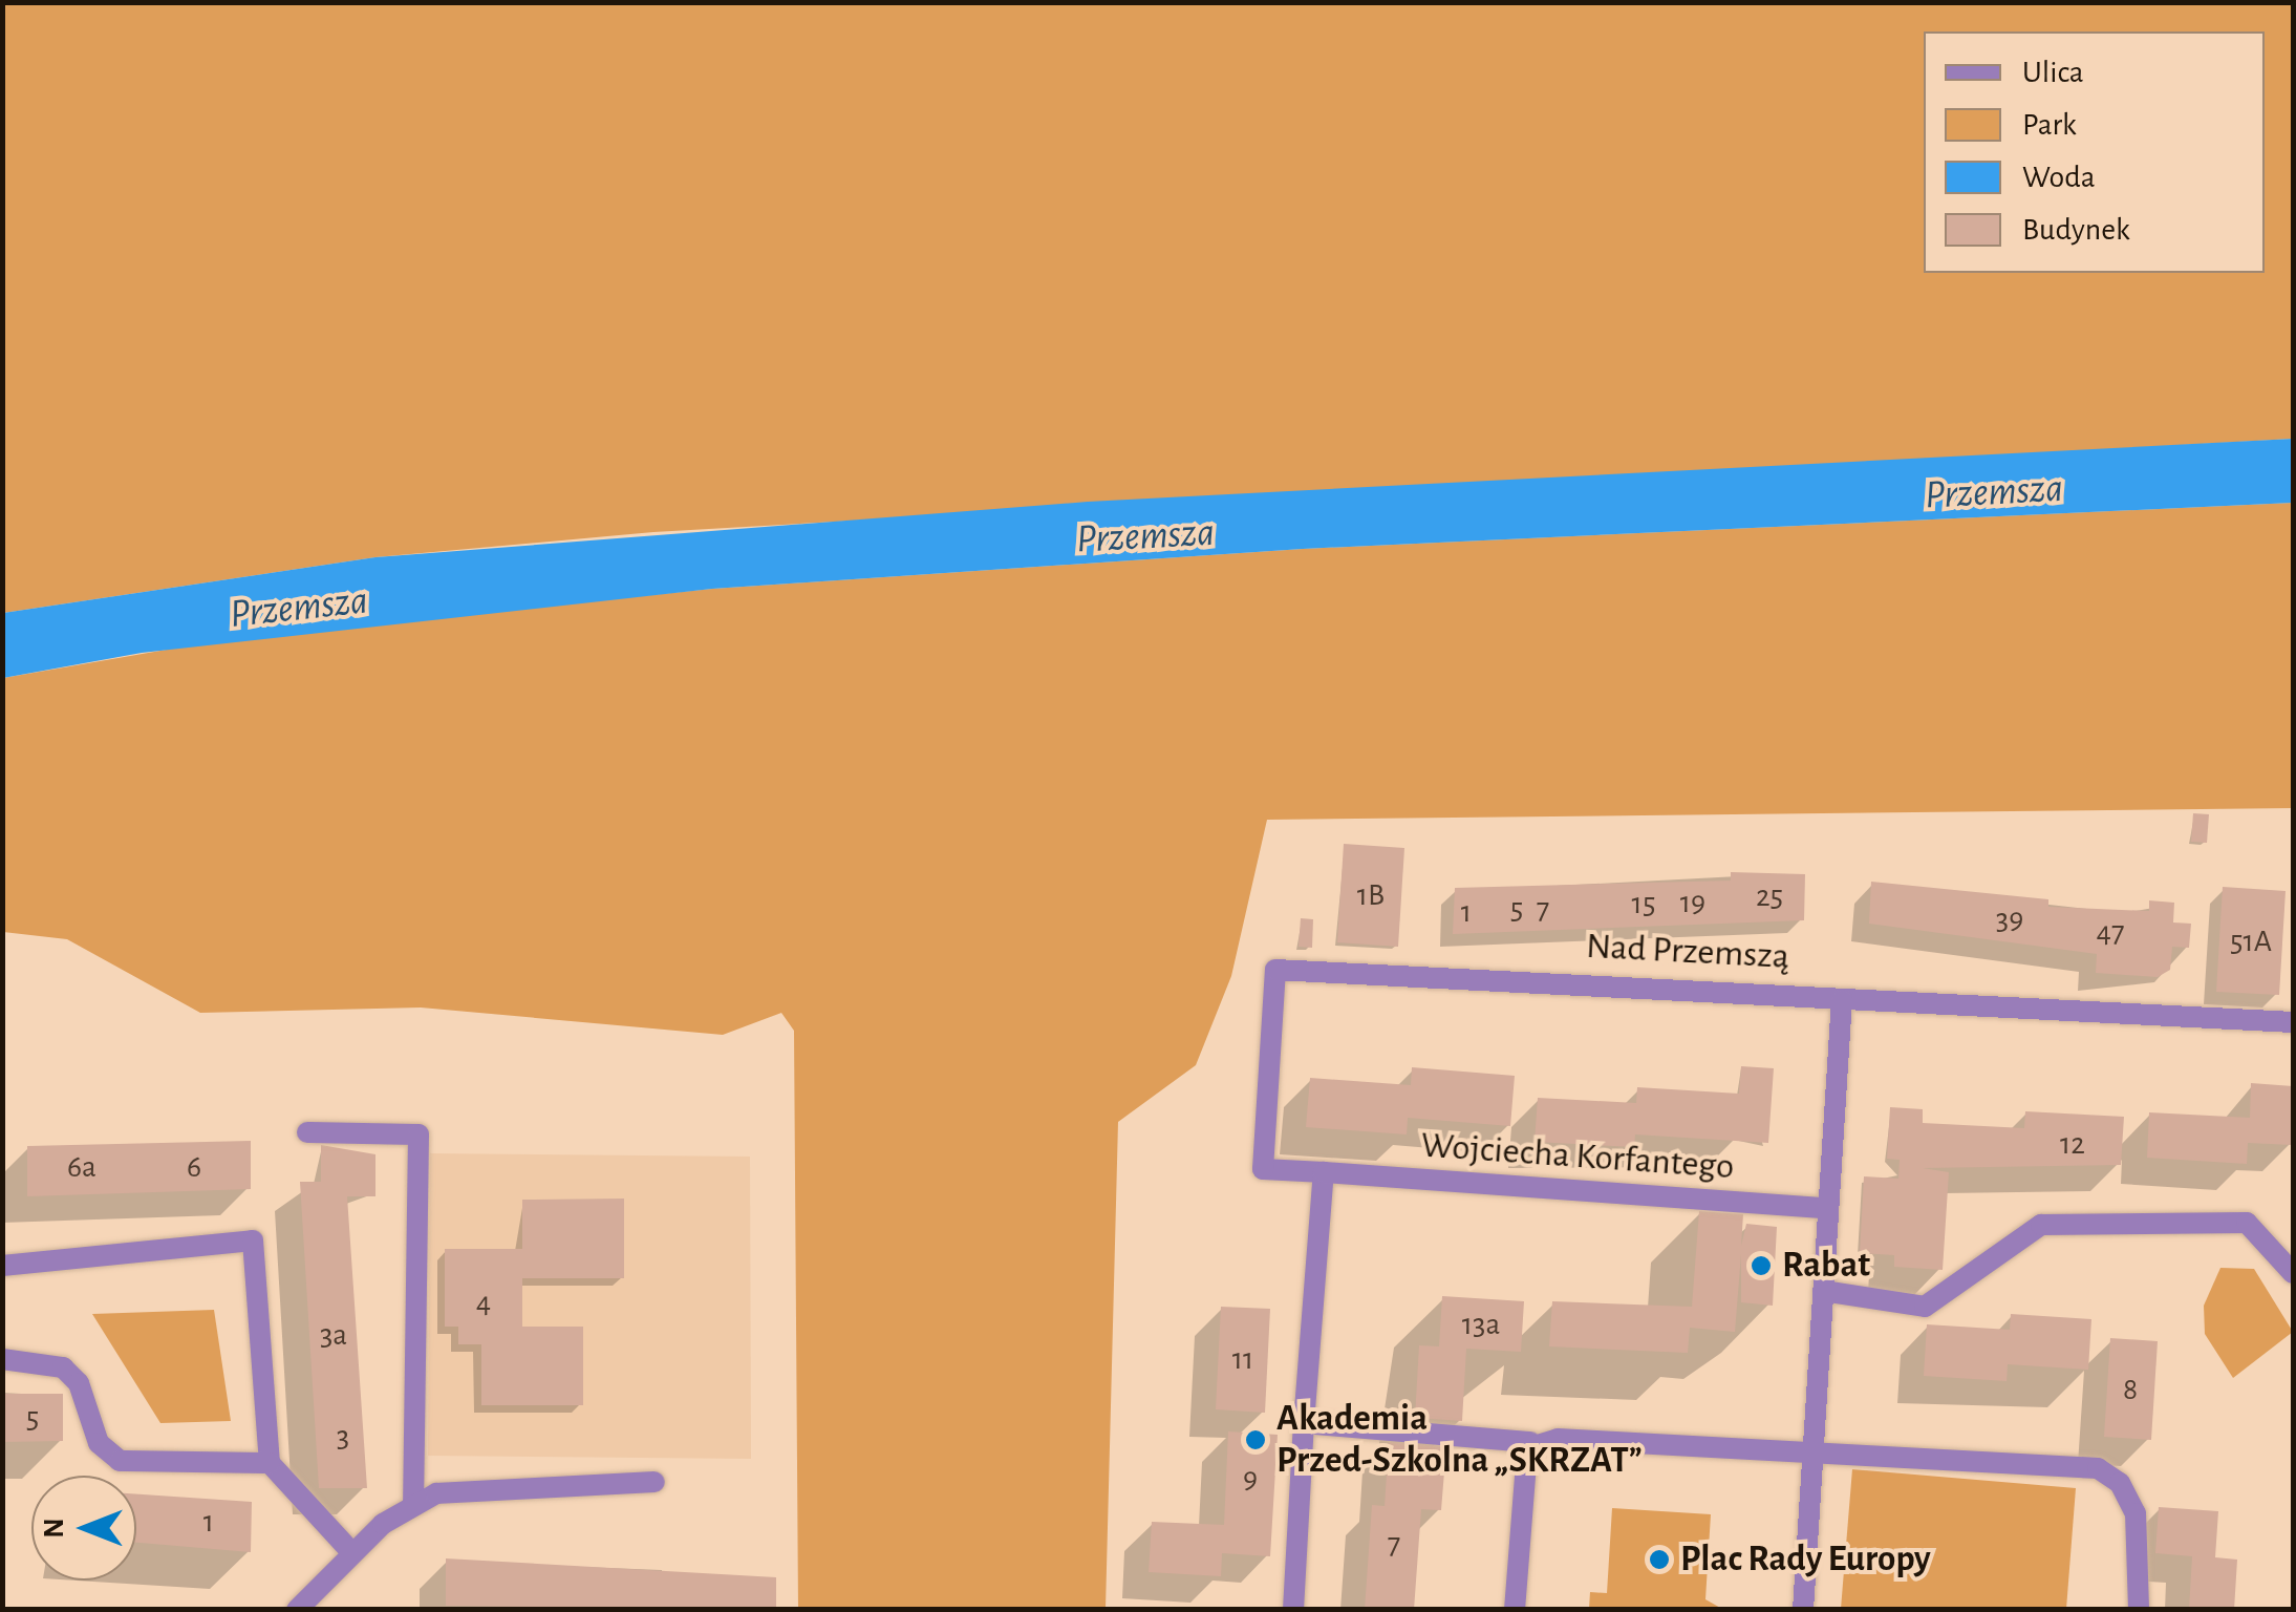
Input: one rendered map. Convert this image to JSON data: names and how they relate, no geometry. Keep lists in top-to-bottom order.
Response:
{
  "streets": {
    "street": ["Nad Przemszą", "Wojciecha Korfantego"]
  },
  "crossings": [
    ["Nad Przemszą", "Wojciecha Korfantego"]
  ],
  "water": ["Przemsza"],
  "places": ["Rabat", "Akademia Przed-Szkolna „SKRZAT”", "Plac Rady Europy"],
  "house_numbers": [
    "1B",
    "25",
    "19",
    "15",
    "5",
    "7",
    "1",
    "39",
    "47",
    "51A",
    "12",
    "6a",
    "6",
    "4",
    "13a",
    "3a",
    "11",
    "8",
    "5",
    "3",
    "9",
    "1",
    "7"
  ],
  "legend": [
    "Ulica",
    "Park",
    "Woda",
    "Budynek"
  ],
  "north": "left"
}
